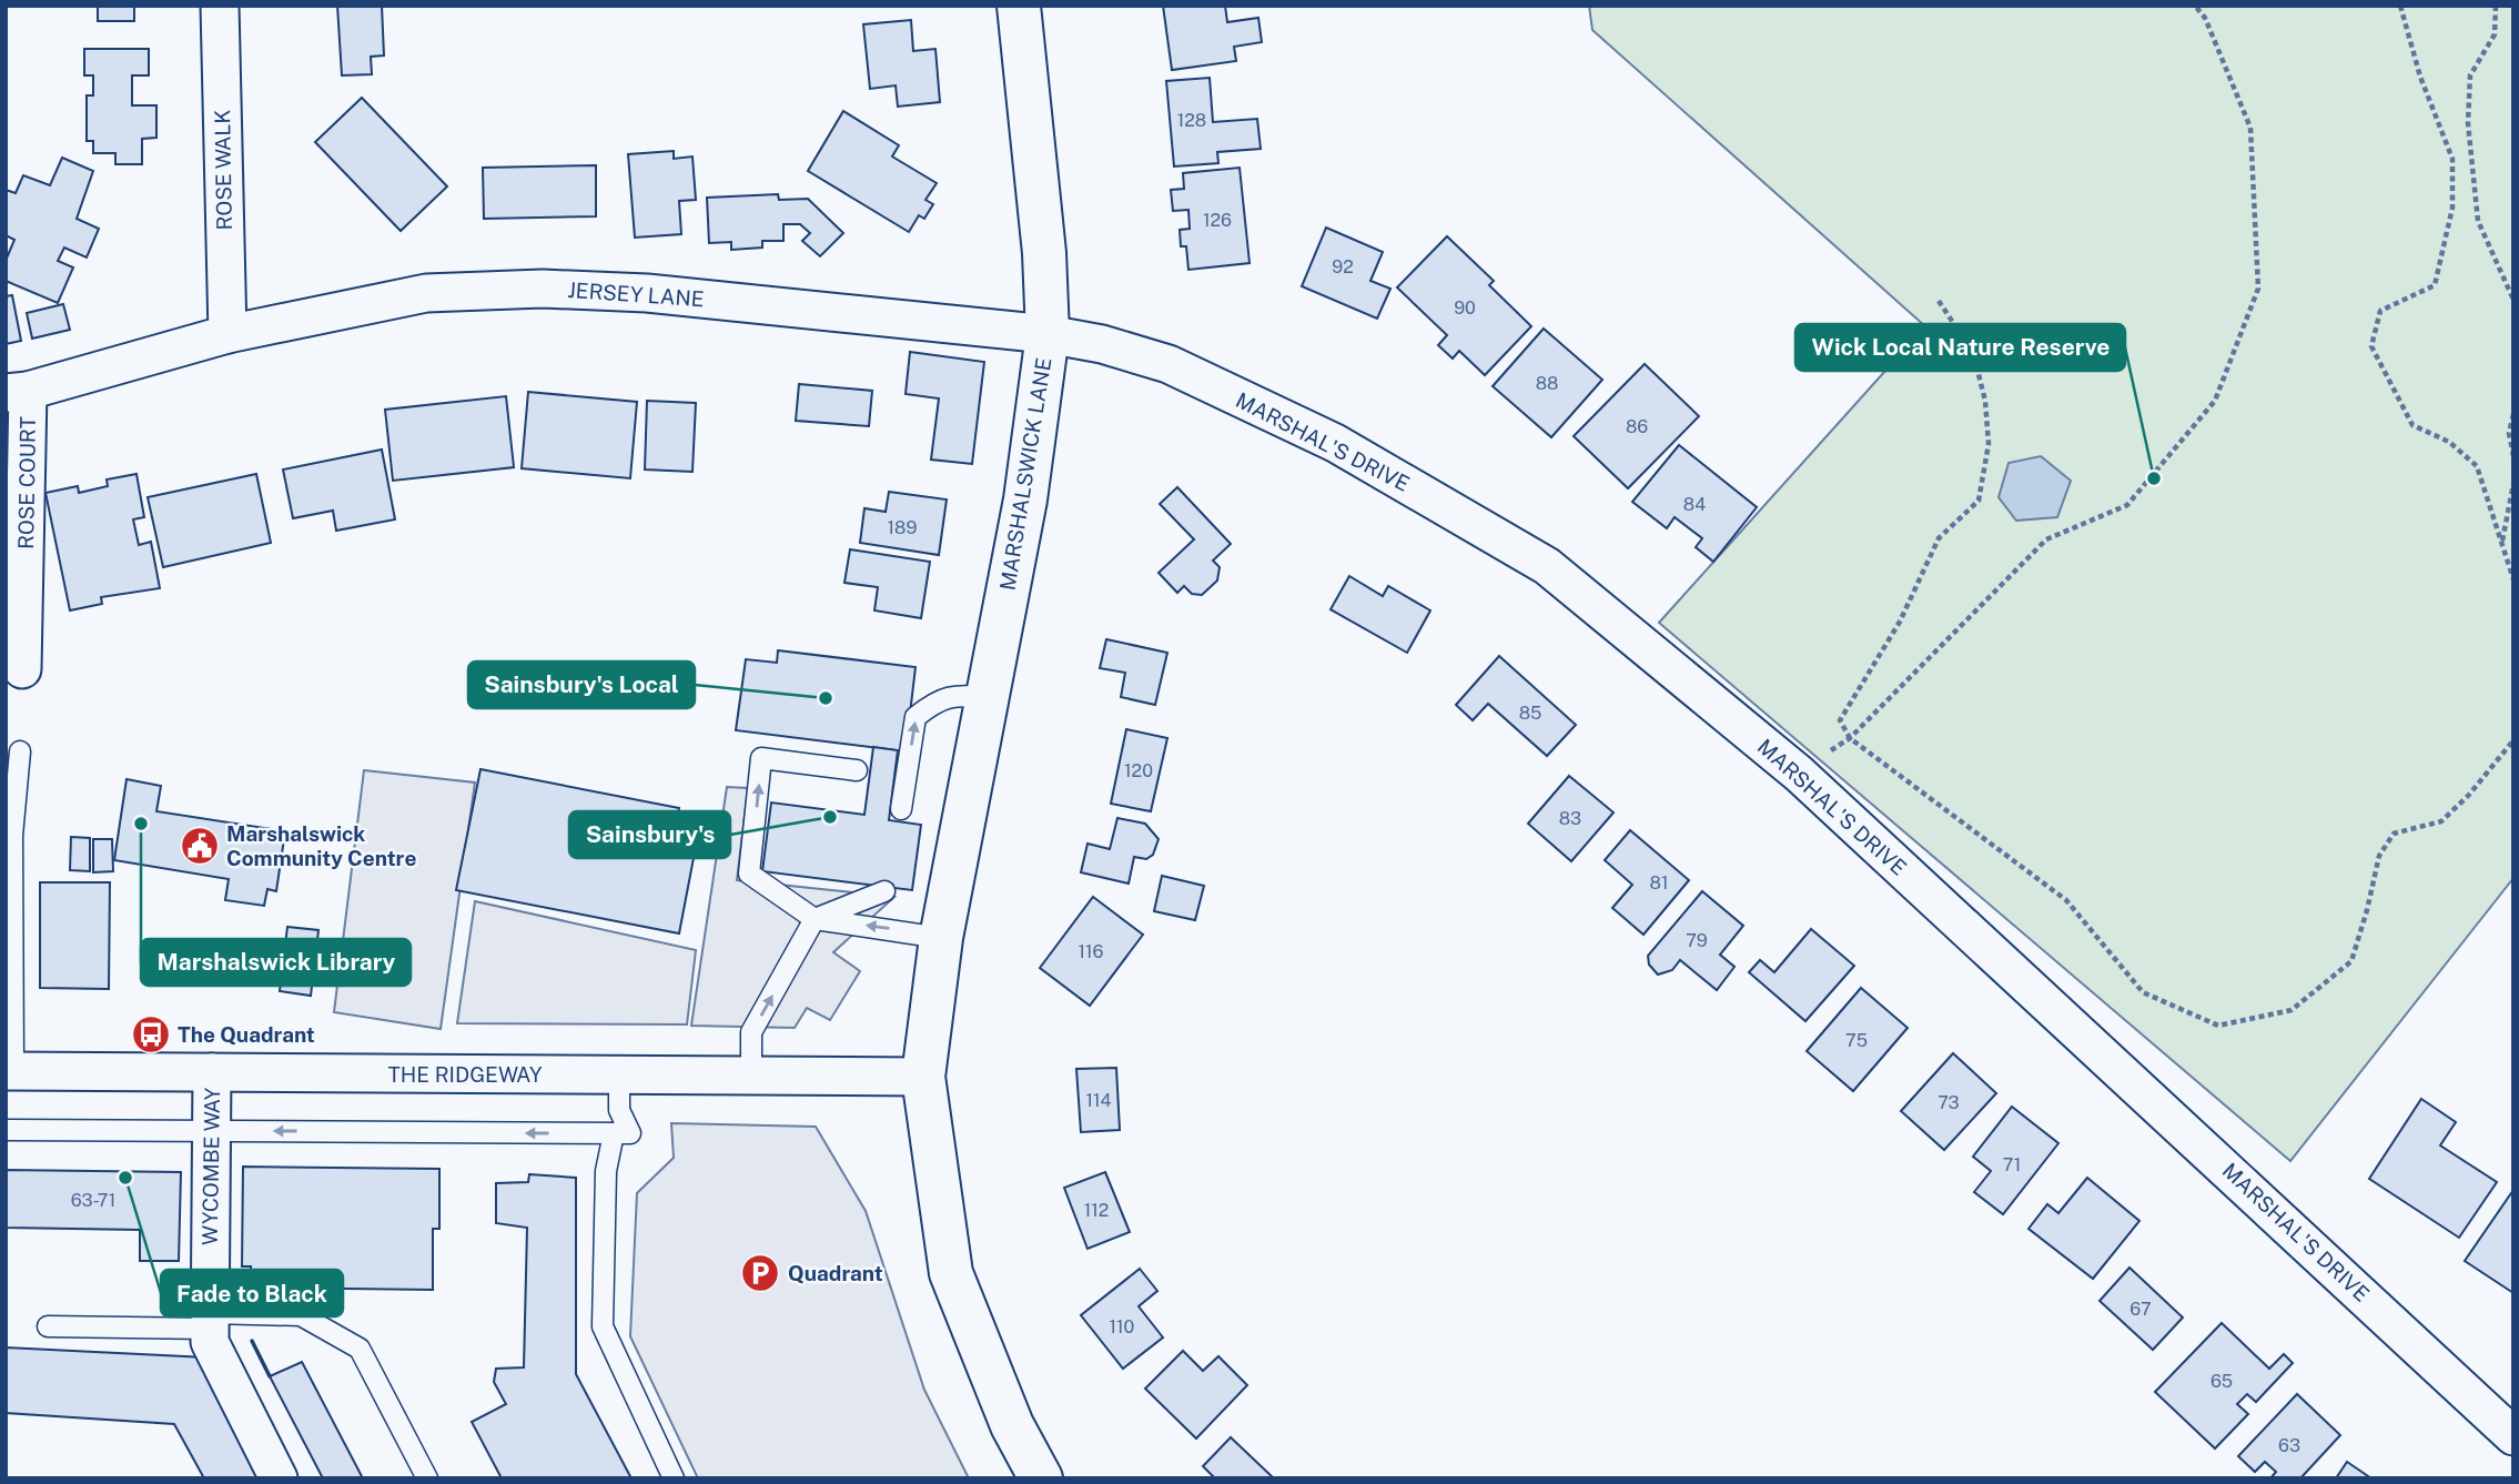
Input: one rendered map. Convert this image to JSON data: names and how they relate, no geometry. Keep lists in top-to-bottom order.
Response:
{
  "streets": {
    "street": [
      "ROSE WALK",
      "JERSEY LANE",
      "MARSHAL'S DRIVE",
      "MARSHALSWICK LANE",
      "ROSE COURT",
      "THE RIDGEWAY",
      "WYCOMBE WAY"
    ]
  },
  "crossings": [
    ["ROSE WALK", "JERSEY LANE"],
    ["JERSEY LANE", "MARSHAL'S DRIVE"],
    ["JERSEY LANE", "MARSHALSWICK LANE"],
    ["JERSEY LANE", "ROSE COURT"],
    ["MARSHAL'S DRIVE", "MARSHALSWICK LANE"],
    ["MARSHALSWICK LANE", "THE RIDGEWAY"],
    ["THE RIDGEWAY", "WYCOMBE WAY"]
  ],
  "places": {
    "other": [
      "Wick Local Nature Reserve",
      "Sainsbury's Local",
      "Sainsbury's",
      "Marshalswick Library",
      "Fade to Black"
    ],
    "public building": ["Marshalswick Community Centre"],
    "bus stop": ["The Quadrant"],
    "parking": ["Quadrant"]
  },
  "house_numbers": [
    "128",
    "126",
    "92",
    "90",
    "88",
    "86",
    "84",
    "189",
    "85",
    "120",
    "83",
    "81",
    "79",
    "116",
    "75",
    "114",
    "73",
    "71",
    "63-71",
    "112",
    "67",
    "110",
    "65",
    "63"
  ]
}
